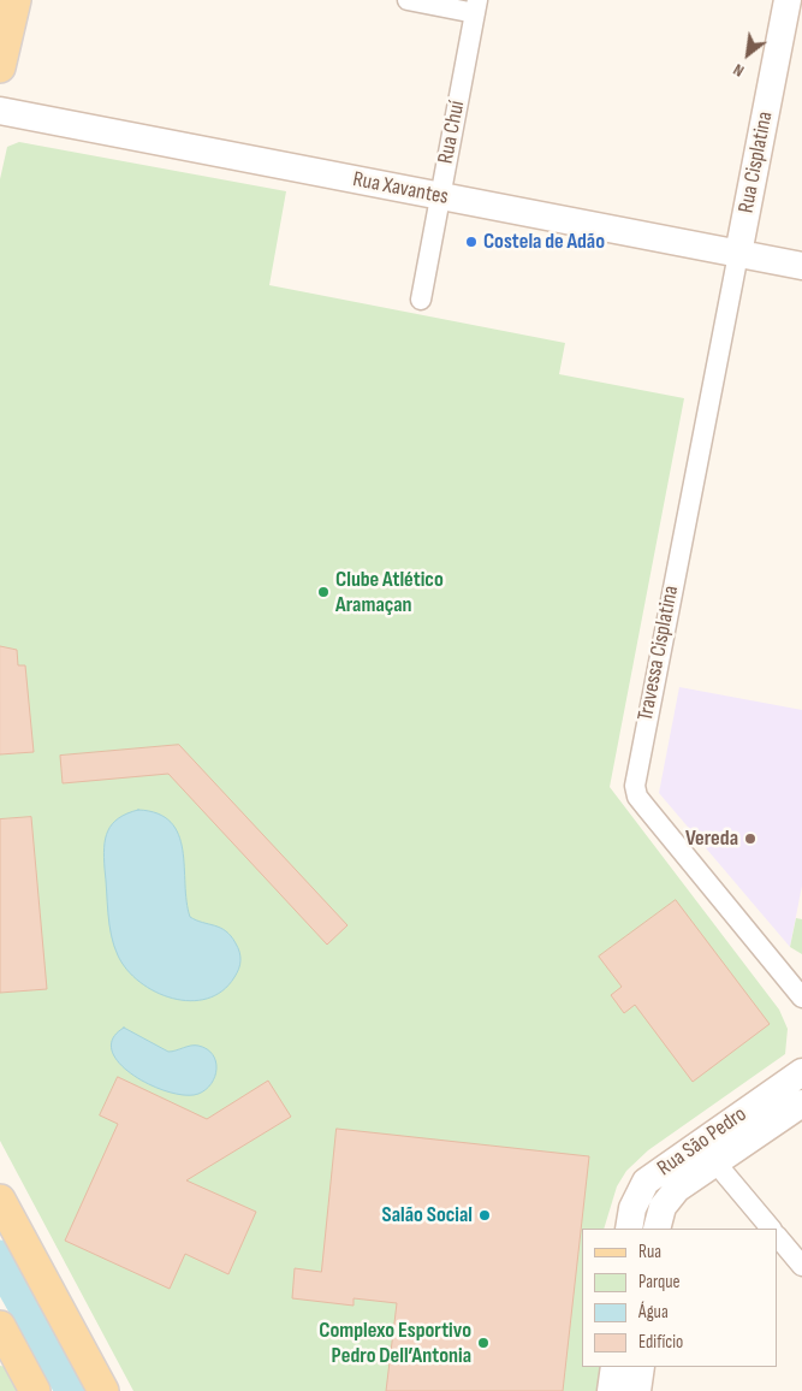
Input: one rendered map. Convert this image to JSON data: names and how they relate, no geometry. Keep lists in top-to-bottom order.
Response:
{
  "streets": {
    "street": [
      "Rua Chuí",
      "Rua Cisplatina",
      "Rua Xavantes",
      "Travessa Cisplatina",
      "Rua São Pedro"
    ]
  },
  "crossings": [
    ["Rua Chuí", "Rua Xavantes"],
    ["Rua Cisplatina", "Rua Xavantes"],
    ["Rua Cisplatina", "Travessa Cisplatina"],
    ["Rua Xavantes", "Travessa Cisplatina"]
  ],
  "places": [
    "Costela de Adão",
    "Clube Atlético Aramaçan",
    "Vereda",
    "Salão Social",
    "Complexo Esportivo Pedro Dell’Antonia"
  ],
  "legend": [
    "Rua",
    "Parque",
    "Água",
    "Edifício"
  ],
  "north": "bottom left"
}
